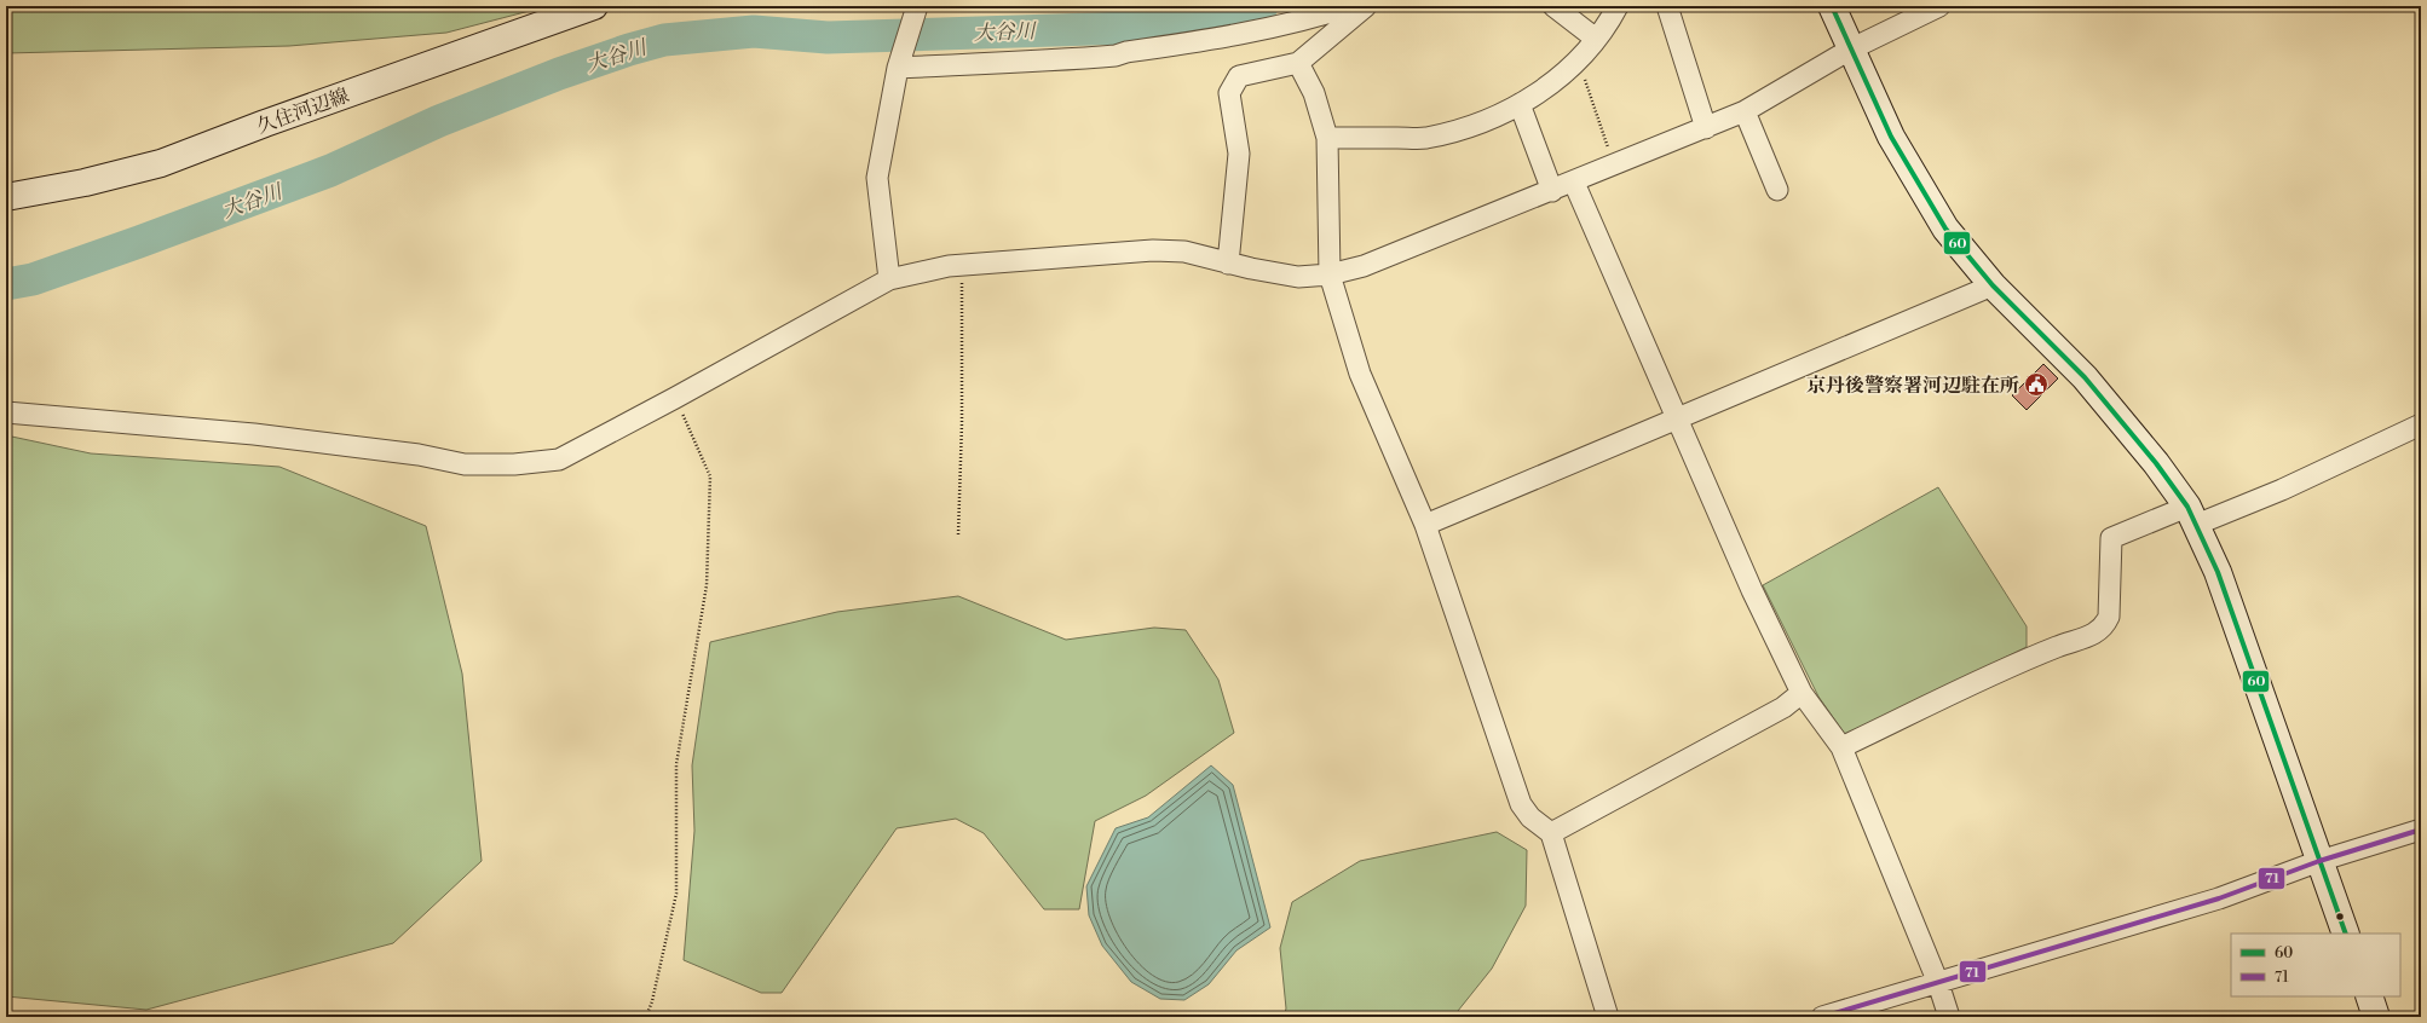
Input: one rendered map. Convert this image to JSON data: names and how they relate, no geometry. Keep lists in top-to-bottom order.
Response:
{
  "streets": {
    "main road": ["久住河辺線"]
  },
  "water": ["大谷川"],
  "places": {
    "public building": ["京丹後警察署河辺駐在所"]
  },
  "lines": ["transit line 60", "transit line 71"],
  "legend": ["60", "71"]
}
